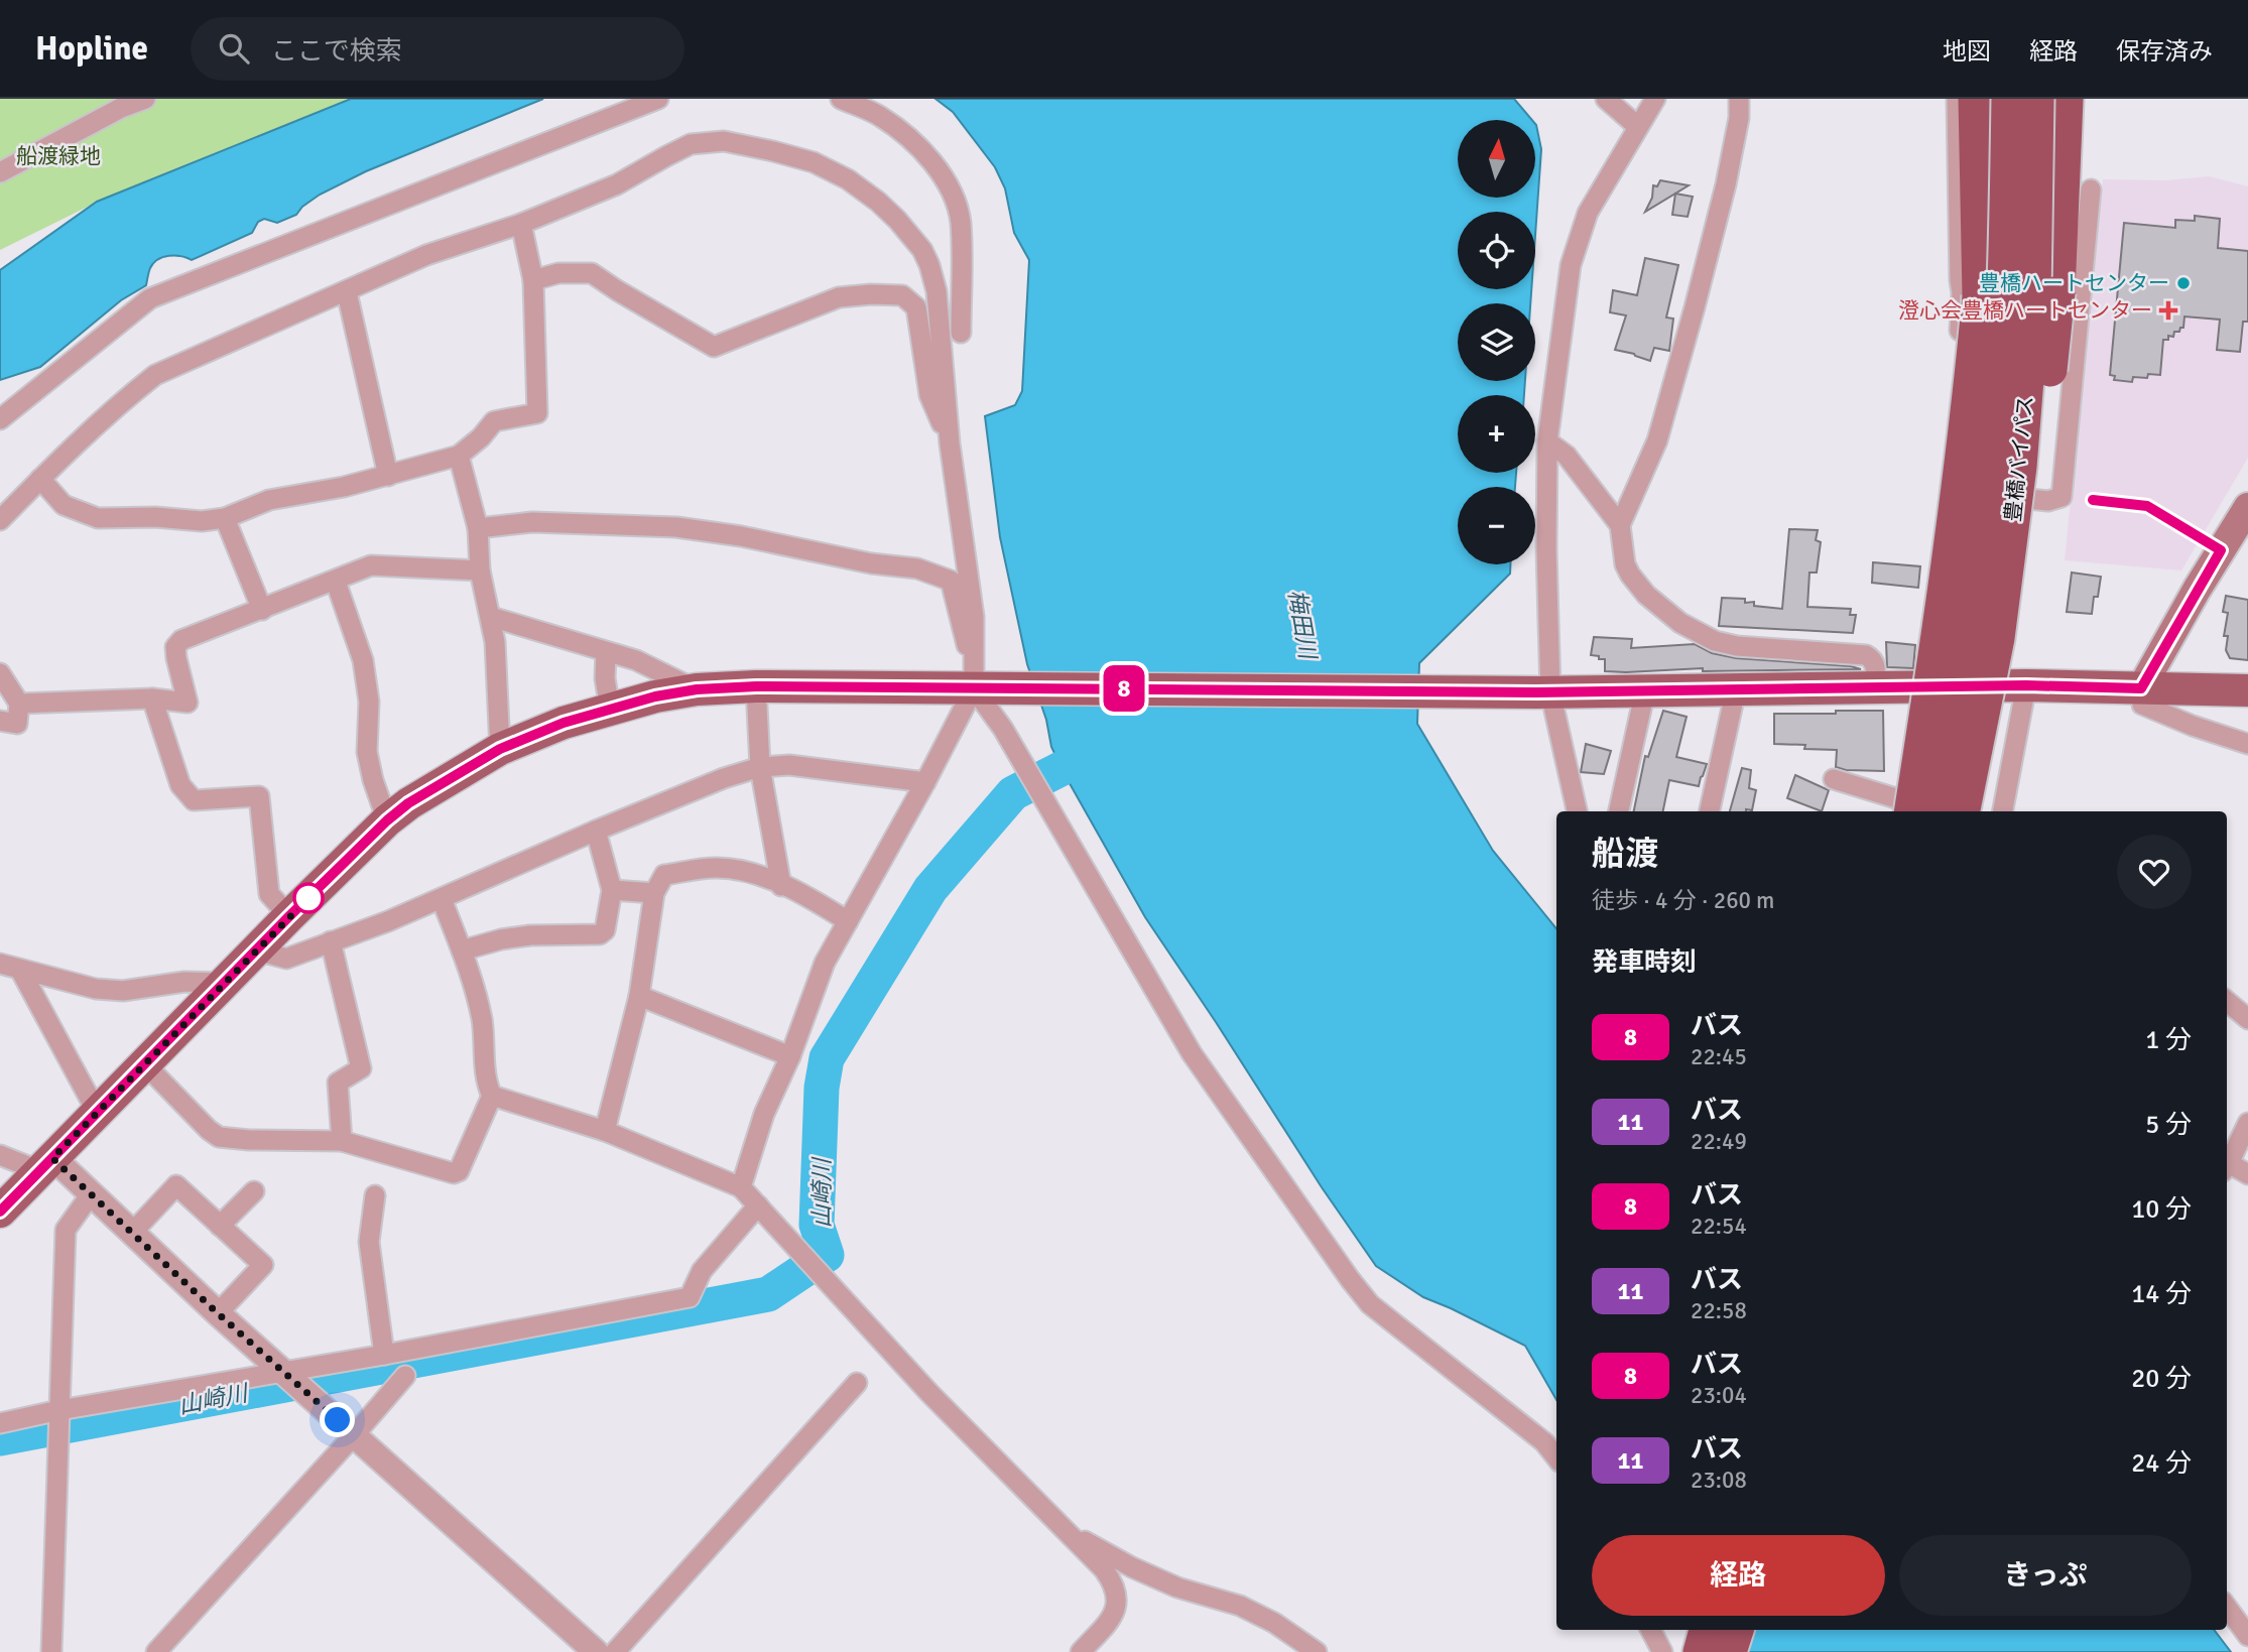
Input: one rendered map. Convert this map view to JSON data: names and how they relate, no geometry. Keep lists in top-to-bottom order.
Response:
{
  "streets": {
    "highway": ["豊橋バイパス"]
  },
  "water": ["梅田川", "山崎川"],
  "parks": ["船渡緑地"],
  "places": {
    "other": ["豊橋ハートセンター"],
    "health": ["澄心会豊橋ハートセンター"]
  },
  "lines": ["bus line 8"],
  "north": "top",
  "page": {
    "header": "Hopline",
    "search": "ここで検索",
    "nav": ["地図", "経路", "保存済み"],
    "on_map": "8",
    "map_buttons": ["+", "−"],
    "heading": [
      ["船渡", "徒歩 · 4 分 · 260 m"],
      "発車時刻"
    ],
    "list": [
      {
        "mark": "8",
        "name": "バス",
        "note": "22:45",
        "value": "1 分"
      },
      {
        "mark": "11",
        "name": "バス",
        "note": "22:49",
        "value": "5 分"
      },
      {
        "mark": "8",
        "name": "バス",
        "note": "22:54",
        "value": "10 分"
      },
      {
        "mark": "11",
        "name": "バス",
        "note": "22:58",
        "value": "14 分"
      },
      {
        "mark": "8",
        "name": "バス",
        "note": "23:04",
        "value": "20 分"
      },
      {
        "mark": "11",
        "name": "バス",
        "note": "23:08",
        "value": "24 分"
      }
    ],
    "buttons": ["経路", "きっぷ"]
  }
}
